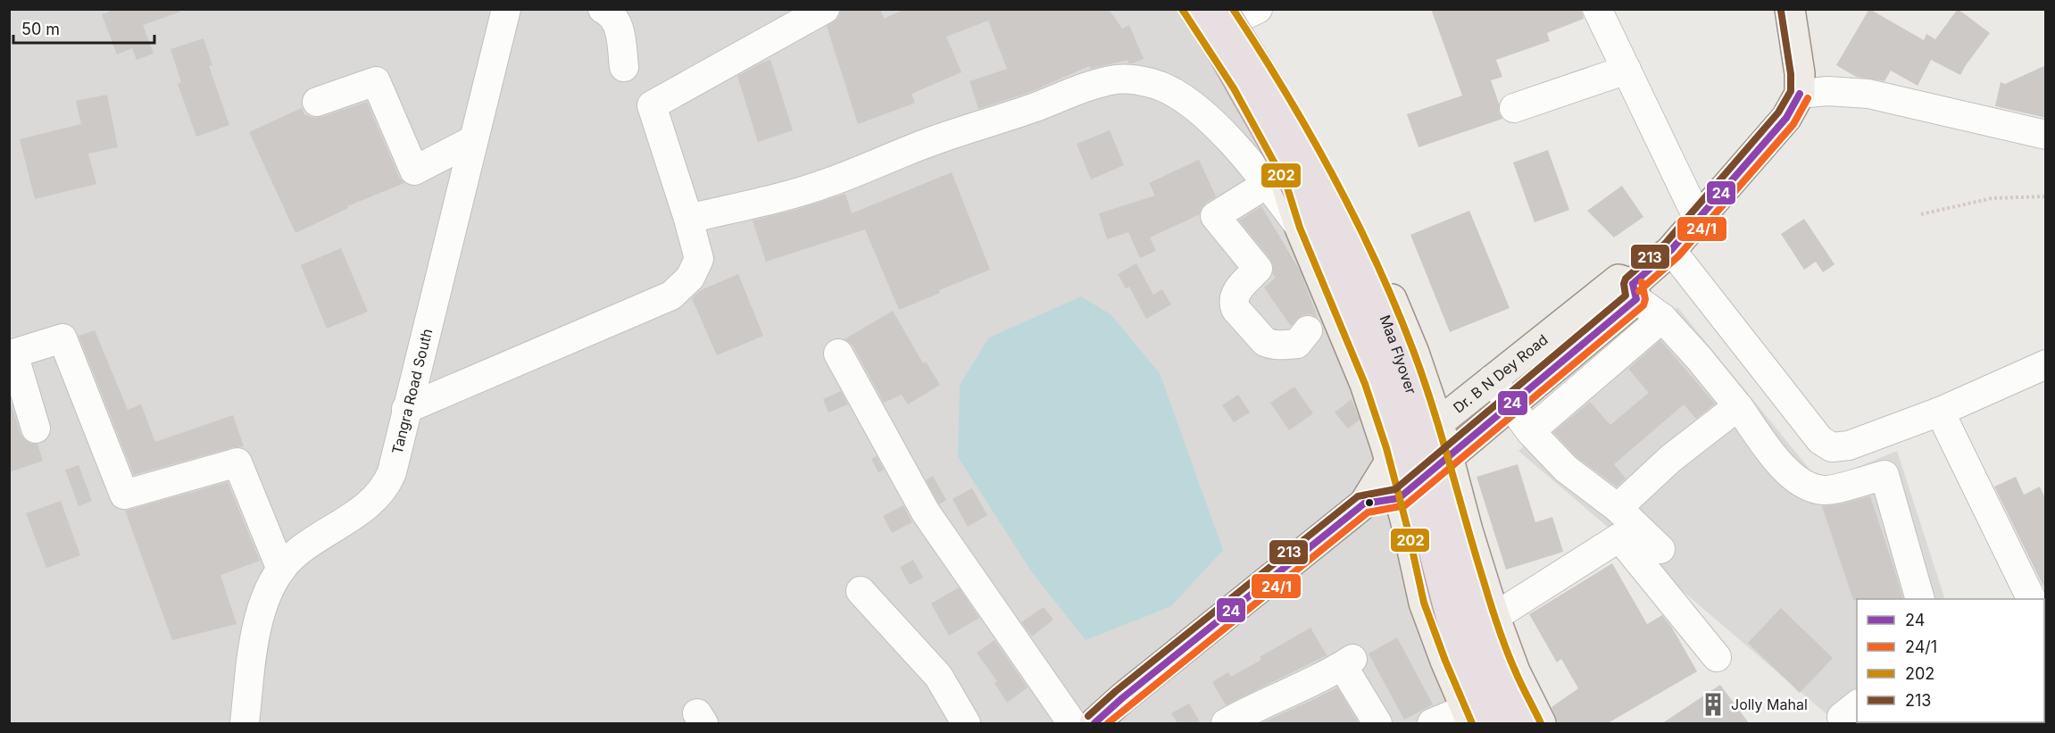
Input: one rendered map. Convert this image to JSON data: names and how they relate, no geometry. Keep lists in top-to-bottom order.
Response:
{
  "streets": {
    "highway": ["Maa Flyover"],
    "main road": ["Dr. B N Dey Road"],
    "street": ["Tangra Road South"]
  },
  "places": {
    "building": ["Jolly Mahal"]
  },
  "lines": [
    "transit line 202",
    "transit line 213",
    "transit line 24",
    "transit line 24/1"
  ],
  "legend": [
    "24",
    "24/1",
    "202",
    "213"
  ],
  "scale_bar": "50 m"
}
